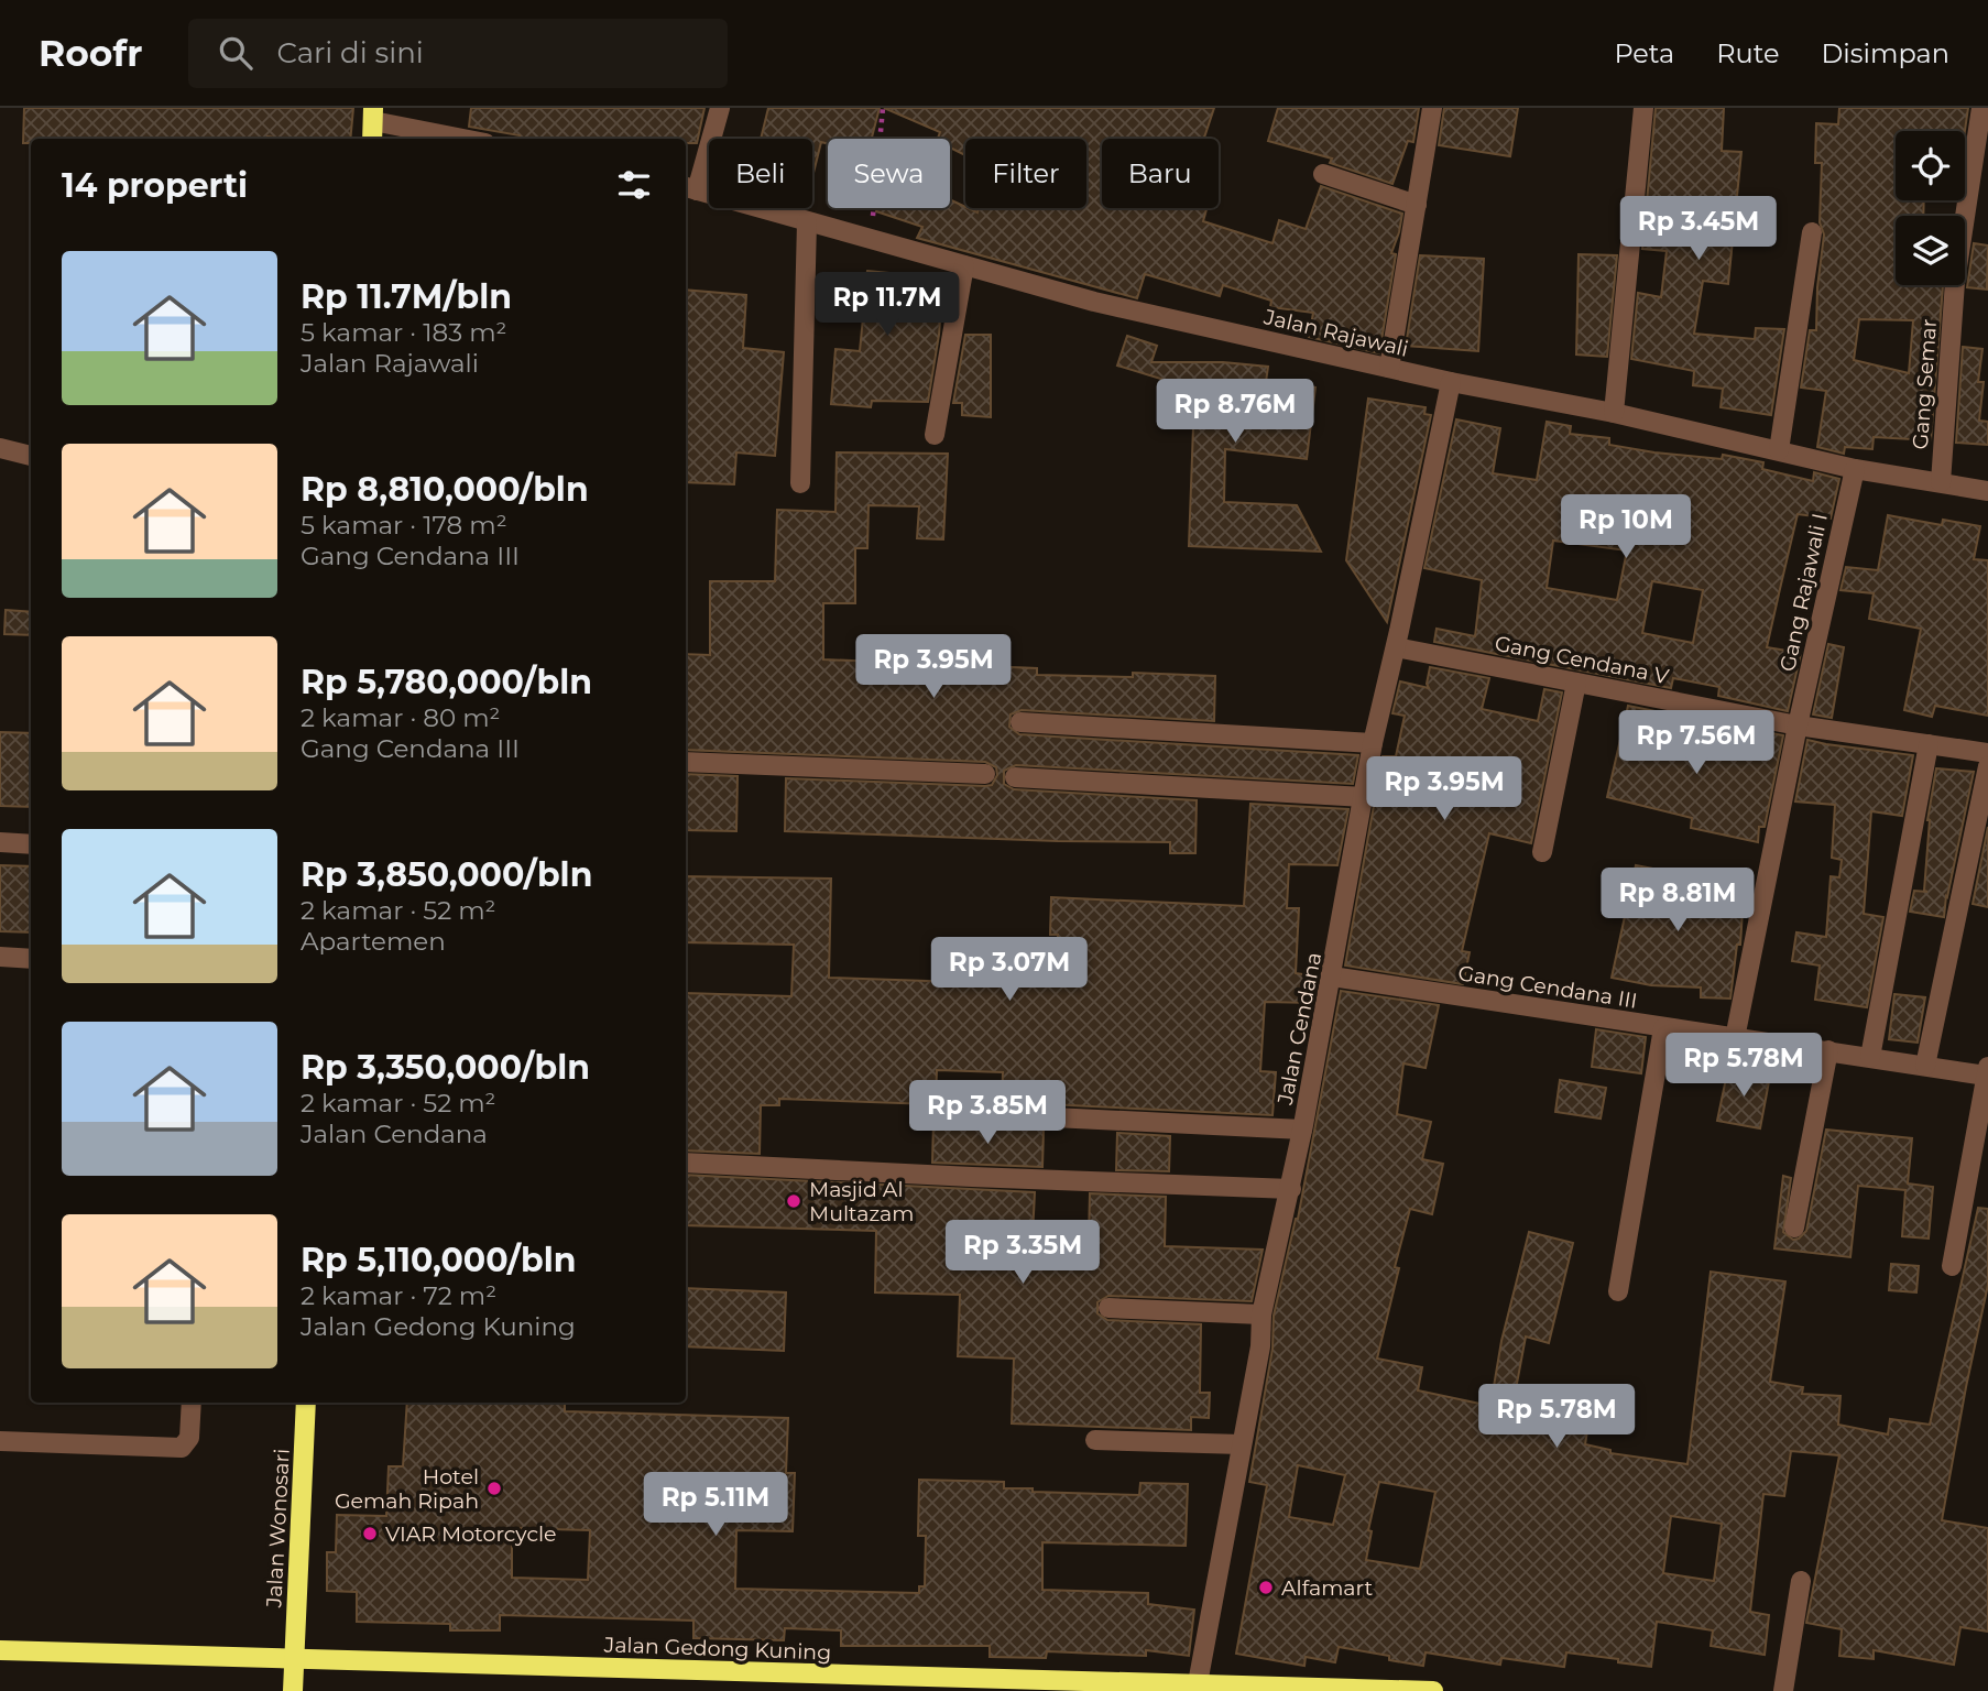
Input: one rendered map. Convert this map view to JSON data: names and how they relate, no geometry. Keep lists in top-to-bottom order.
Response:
{
  "streets": {
    "main road": ["Jalan Wonosari", "Jalan Gedong Kuning"],
    "street": [
      "Jalan Rajawali",
      "Gang Semar",
      "Gang Rajawali I",
      "Gang Cendana V",
      "Gang Cendana III",
      "Jalan Cendana"
    ]
  },
  "crossings": [
    ["Jalan Rajawali", "Gang Semar"],
    ["Jalan Rajawali", "Gang Rajawali I"],
    ["Jalan Rajawali", "Jalan Cendana"],
    ["Gang Rajawali I", "Gang Cendana V"],
    ["Gang Rajawali I", "Gang Cendana III"],
    ["Gang Cendana V", "Jalan Cendana"],
    ["Gang Cendana III", "Jalan Cendana"],
    ["Jalan Cendana", "Jalan Gedong Kuning"],
    ["Jalan Wonosari", "Jalan Gedong Kuning"]
  ],
  "places": [
    "Masjid Al Multazam",
    "Hotel Gemah Ripah",
    "VIAR Motorcycle",
    "Alfamart"
  ],
  "page": {
    "header": "Roofr",
    "search": "Cari di sini",
    "nav": ["Peta", "Rute", "Disimpan"],
    "chip": [
      "Beli",
      "Sewa",
      "Filter",
      "Baru"
    ],
    "heading": "14 properti",
    "price": [
      "Rp 3.45M",
      "Rp 11.7M",
      "Rp 8.76M",
      "Rp 10M",
      "Rp 3.95M",
      "Rp 7.56M",
      "Rp 3.95M",
      "Rp 8.81M",
      "Rp 3.07M",
      "Rp 5.78M",
      "Rp 3.85M",
      "Rp 3.35M",
      "Rp 5.78M",
      "Rp 5.11M"
    ],
    "list": [
      {
        "name": "Rp 11.7M/bln",
        "note": "5 kamar · 183 m² · Jalan Rajawali"
      },
      {
        "name": "Rp 8,810,000/bln",
        "note": "5 kamar · 178 m² · Gang Cendana III"
      },
      {
        "name": "Rp 5,780,000/bln",
        "note": "2 kamar · 80 m² · Gang Cendana III"
      },
      {
        "name": "Rp 3,850,000/bln",
        "note": "2 kamar · 52 m² · Apartemen"
      },
      {
        "name": "Rp 3,350,000/bln",
        "note": "2 kamar · 52 m² · Jalan Cendana"
      },
      {
        "name": "Rp 5,110,000/bln",
        "note": "2 kamar · 72 m² · Jalan Gedong Kuning"
      }
    ]
  }
}
